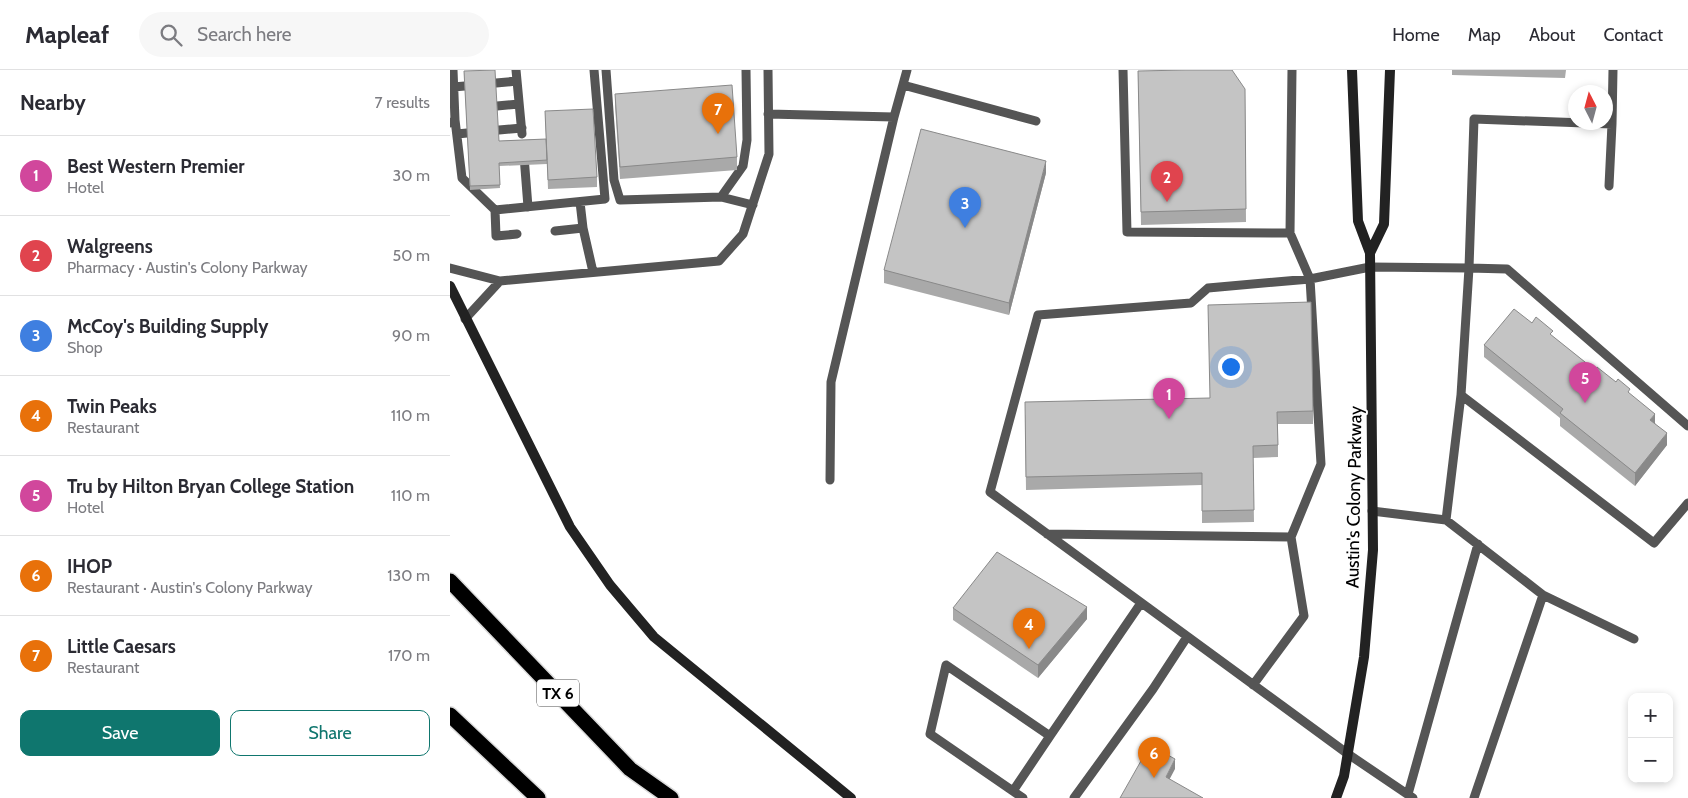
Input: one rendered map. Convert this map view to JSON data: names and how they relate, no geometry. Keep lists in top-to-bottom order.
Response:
{
  "streets": {
    "highway": ["TX 6"],
    "street": ["Austin's Colony Parkway"]
  },
  "north": "top",
  "page": {
    "header": "Mapleaf",
    "search": "Search here",
    "nav": [
      "Home",
      "Map",
      "About",
      "Contact"
    ],
    "heading": ["Nearby", "7 results"],
    "pins": [
      "7",
      "2",
      "3",
      "5",
      "1",
      "4",
      "6"
    ],
    "list": [
      {
        "mark": "1",
        "name": "Best Western Premier",
        "note": "Hotel",
        "value": "30 m"
      },
      {
        "mark": "2",
        "name": "Walgreens",
        "note": "Pharmacy · Austin's Colony Parkway",
        "value": "50 m"
      },
      {
        "mark": "3",
        "name": "McCoy's Building Supply",
        "note": "Shop",
        "value": "90 m"
      },
      {
        "mark": "4",
        "name": "Twin Peaks",
        "note": "Restaurant",
        "value": "110 m"
      },
      {
        "mark": "5",
        "name": "Tru by Hilton Bryan College Station",
        "note": "Hotel",
        "value": "110 m"
      },
      {
        "mark": "6",
        "name": "IHOP",
        "note": "Restaurant · Austin's Colony Parkway",
        "value": "130 m"
      },
      {
        "mark": "7",
        "name": "Little Caesars",
        "note": "Restaurant",
        "value": "170 m"
      }
    ],
    "map_buttons": ["+", "−"],
    "buttons": ["Save", "Share"]
  }
}
